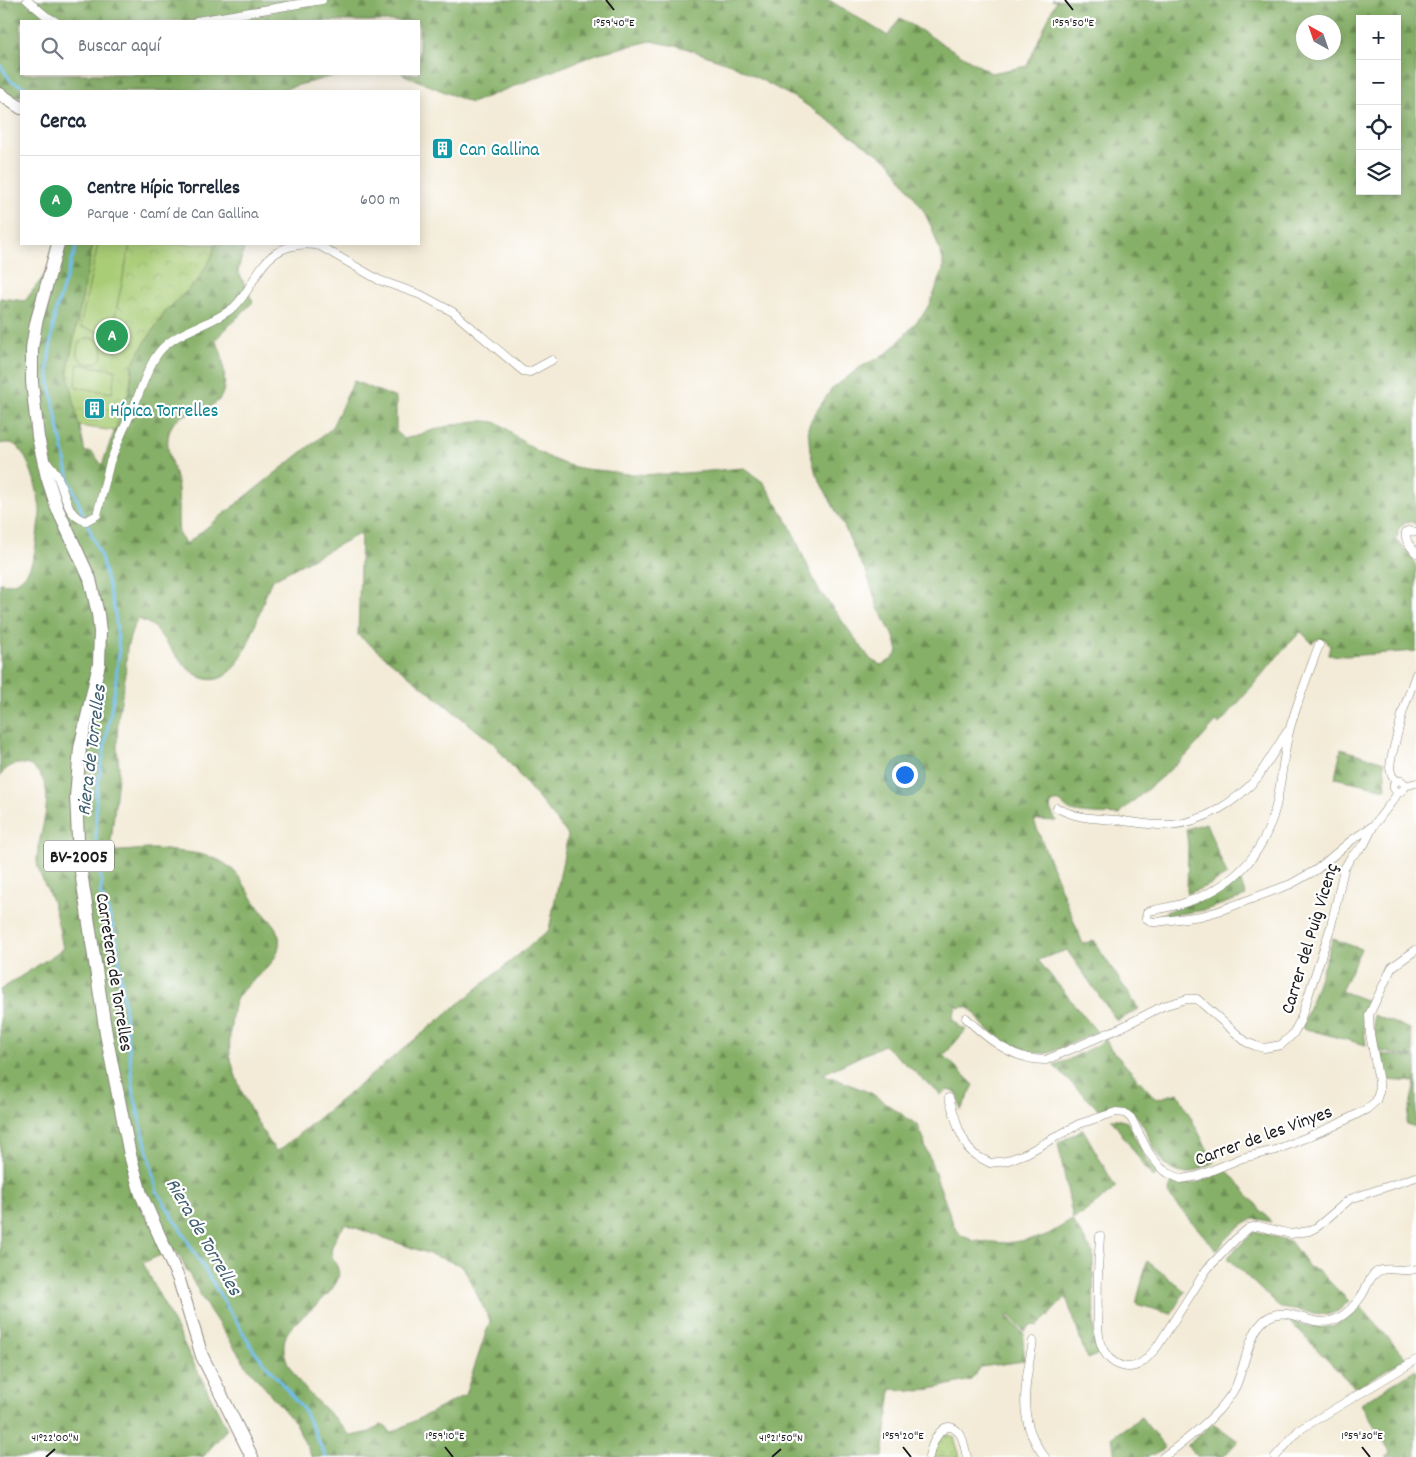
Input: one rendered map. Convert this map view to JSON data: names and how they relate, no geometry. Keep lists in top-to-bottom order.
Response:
{
  "streets": {
    "main road": ["BV-2005", "Carretera de Torrelles"],
    "street": ["Carrer del Puig Vicenç", "Carrer de les Vinyes"]
  },
  "water": ["Riera de Torrelles"],
  "places": {
    "building": ["Can Gallina", "Hípica Torrelles"]
  },
  "north": "top left",
  "page": {
    "map_buttons": ["+", "−"],
    "search": "Buscar aquí",
    "heading": "Cerca",
    "list": [
      {
        "mark": "A",
        "name": "Centre Hípic Torrelles",
        "note": "Parque · Camí de Can Gallina",
        "value": "600 m"
      }
    ],
    "pins": "A"
  },
  "coordinates": [
    "1°59'40\"E",
    "1°59'50\"E",
    "1°59'10\"E",
    "1°59'20\"E",
    "1°59'30\"E",
    "41°22'00\"N",
    "41°21'50\"N"
  ]
}
